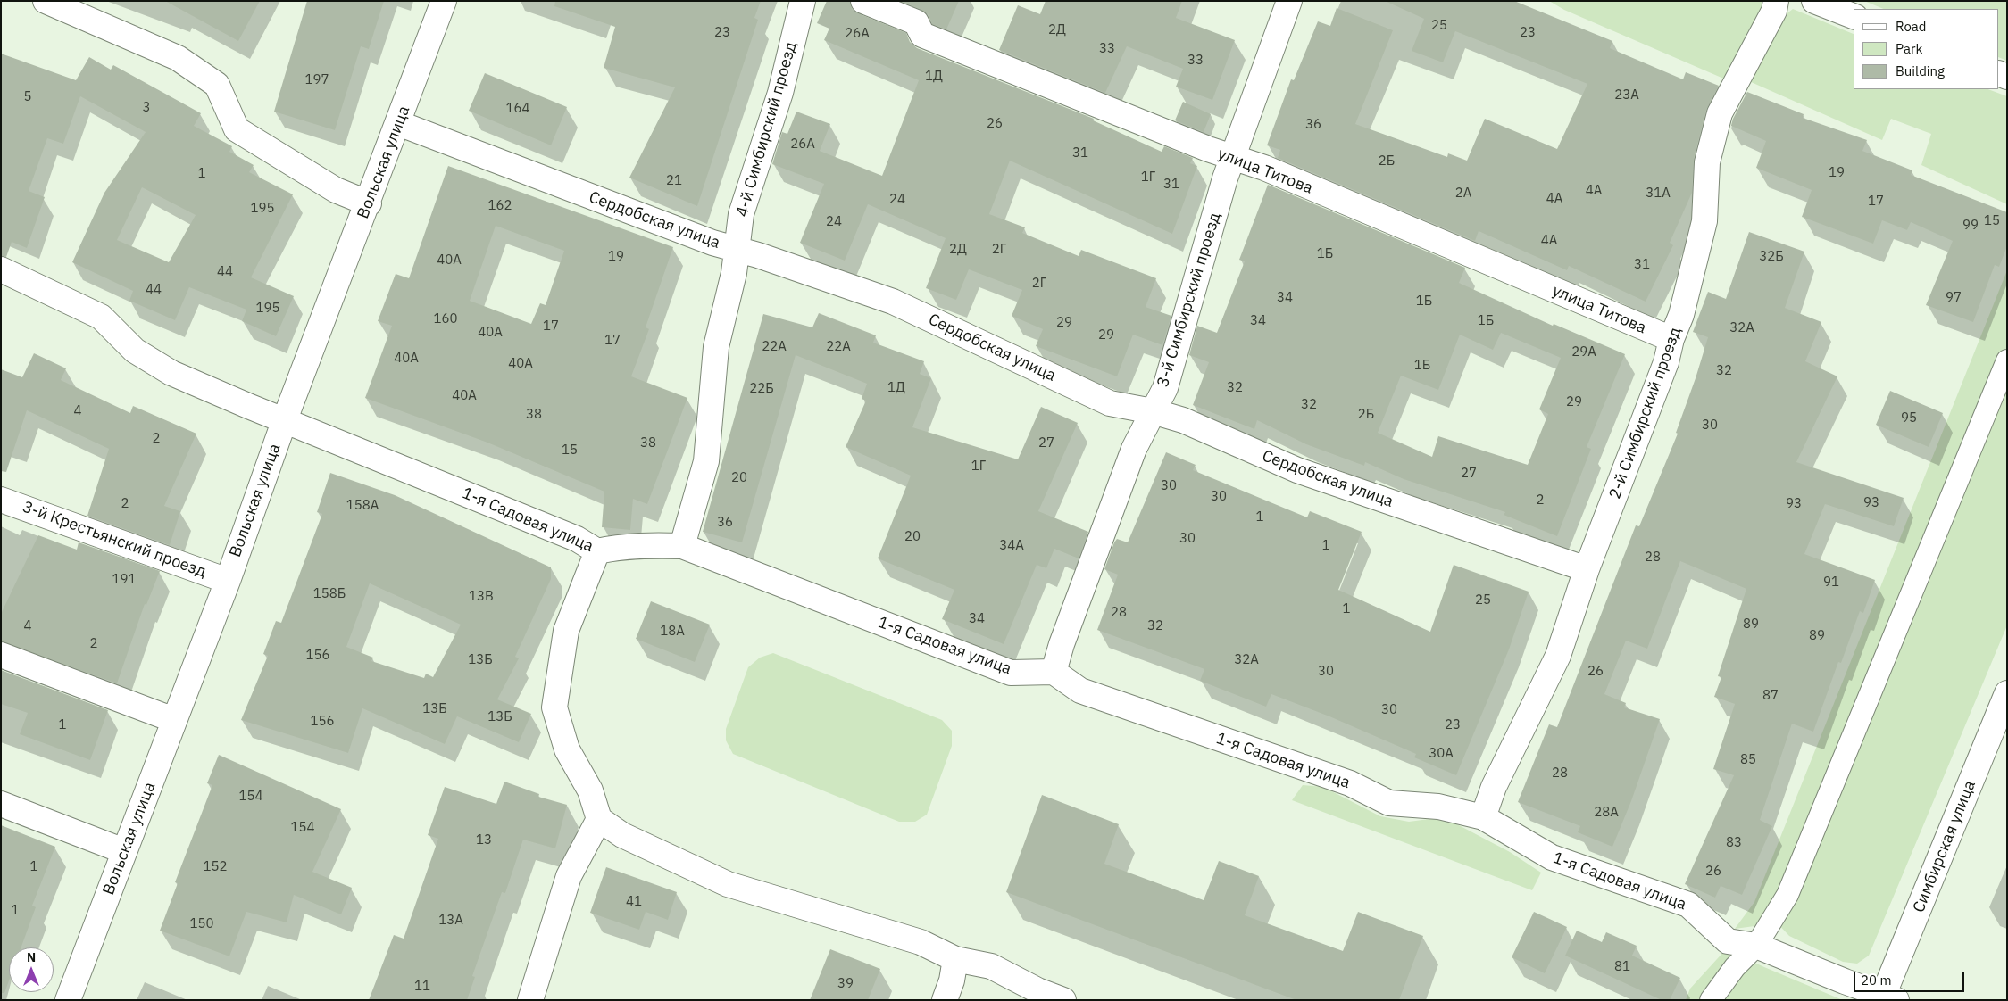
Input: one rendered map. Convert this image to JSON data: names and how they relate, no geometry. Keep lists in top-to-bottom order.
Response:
{
  "streets": {
    "street": [
      "4-й Симбирский проезд",
      "Вольская улица",
      "улица Титова",
      "Сердобская улица",
      "3-й Симбирский проезд",
      "2-й Симбирский проезд",
      "1-я Садовая улица",
      "3-й Крестьянский проезд",
      "Симбирская улица"
    ]
  },
  "crossings": [
    ["4-й Симбирский проезд", "Сердобская улица"],
    ["4-й Симбирский проезд", "1-я Садовая улица"],
    ["Вольская улица", "Сердобская улица"],
    ["Вольская улица", "1-я Садовая улица"],
    ["Вольская улица", "3-й Крестьянский проезд"],
    ["улица Титова", "3-й Симбирский проезд"],
    ["улица Титова", "2-й Симбирский проезд"],
    ["Сердобская улица", "3-й Симбирский проезд"],
    ["Сердобская улица", "2-й Симбирский проезд"],
    ["3-й Симбирский проезд", "1-я Садовая улица"],
    ["2-й Симбирский проезд", "1-я Садовая улица"],
    ["1-я Садовая улица", "Симбирская улица"]
  ],
  "house_numbers": [
    "25",
    "2Д",
    "23",
    "23",
    "26А",
    "33",
    "33",
    "1Д",
    "197",
    "23А",
    "5",
    "3",
    "164",
    "26",
    "36",
    "26А",
    "31",
    "2Б",
    "19",
    "1",
    "1Г",
    "21",
    "31",
    "4А",
    "2А",
    "31А",
    "4А",
    "24",
    "17",
    "162",
    "195",
    "15",
    "24",
    "99",
    "4А",
    "2Д",
    "2Г",
    "1Б",
    "19",
    "32Б",
    "40А",
    "31",
    "44",
    "2Г",
    "44",
    "34",
    "97",
    "1Б",
    "195",
    "160",
    "34",
    "1Б",
    "29",
    "17",
    "32А",
    "40А",
    "29",
    "17",
    "22А",
    "22А",
    "29А",
    "40А",
    "40А",
    "1Б",
    "32",
    "1Д",
    "32",
    "22Б",
    "40А",
    "29",
    "32",
    "4",
    "38",
    "2Б",
    "95",
    "30",
    "2",
    "38",
    "27",
    "15",
    "1Г",
    "27",
    "20",
    "30",
    "30",
    "2",
    "93",
    "2",
    "93",
    "158А",
    "1",
    "36",
    "20",
    "30",
    "34А",
    "1",
    "28",
    "191",
    "91",
    "158Б",
    "13В",
    "25",
    "1",
    "28",
    "34",
    "89",
    "4",
    "32",
    "18А",
    "89",
    "2",
    "156",
    "13Б",
    "32А",
    "30",
    "26",
    "87",
    "13Б",
    "30",
    "13Б",
    "156",
    "1",
    "23",
    "30А",
    "85",
    "28",
    "154",
    "28А",
    "154",
    "13",
    "83",
    "1",
    "152",
    "26",
    "41",
    "1",
    "13А",
    "150",
    "81",
    "39",
    "11"
  ],
  "legend": ["Road", "Park", "Building"],
  "scale_bar": "20 m",
  "north": "top"
}
